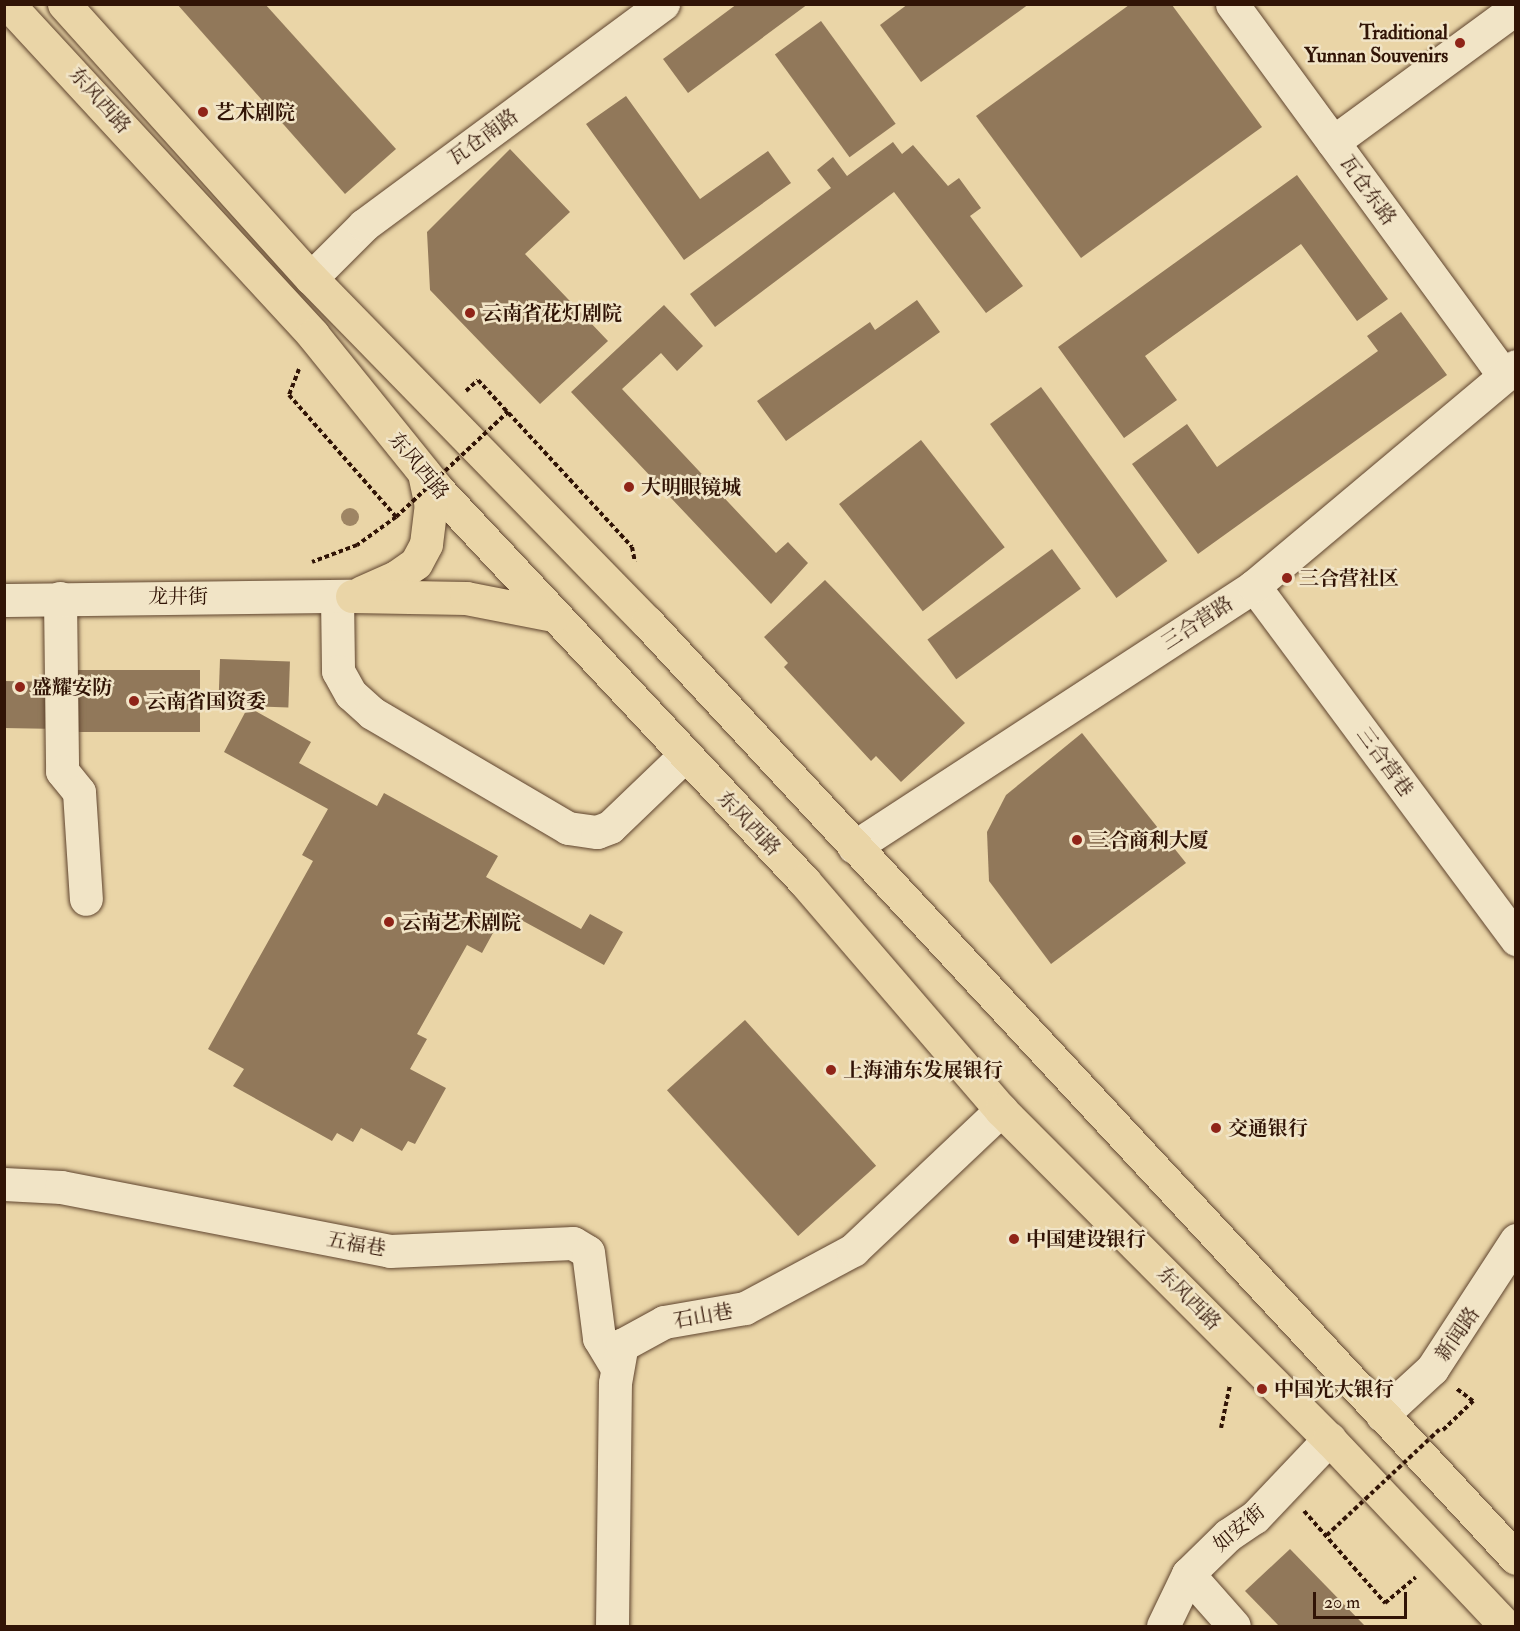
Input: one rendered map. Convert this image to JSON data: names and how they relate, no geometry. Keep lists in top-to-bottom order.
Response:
{
  "streets": {
    "main road": ["东风西路"],
    "street": [
      "瓦仓南路",
      "瓦仓东路",
      "龙井街",
      "三合营路",
      "三合营巷",
      "五福巷",
      "石山巷",
      "新闻路",
      "如安街"
    ]
  },
  "crossings": [
    ["东风西路", "瓦仓南路"],
    ["东风西路", "三合营路"],
    ["东风西路", "石山巷"],
    ["东风西路", "新闻路"],
    ["东风西路", "如安街"],
    ["瓦仓东路", "三合营路"],
    ["三合营路", "三合营巷"],
    ["五福巷", "石山巷"]
  ],
  "places": [
    "Traditional Yunnan Souvenirs",
    "艺术剧院",
    "云南省花灯剧院",
    "大明眼镜城",
    "三合营社区",
    "盛耀安防",
    "云南省国资委",
    "三合商利大厦",
    "云南艺术剧院",
    "上海浦东发展银行",
    "交通银行",
    "中国建设银行",
    "中国光大银行"
  ],
  "scale_bar": "20 m"
}
